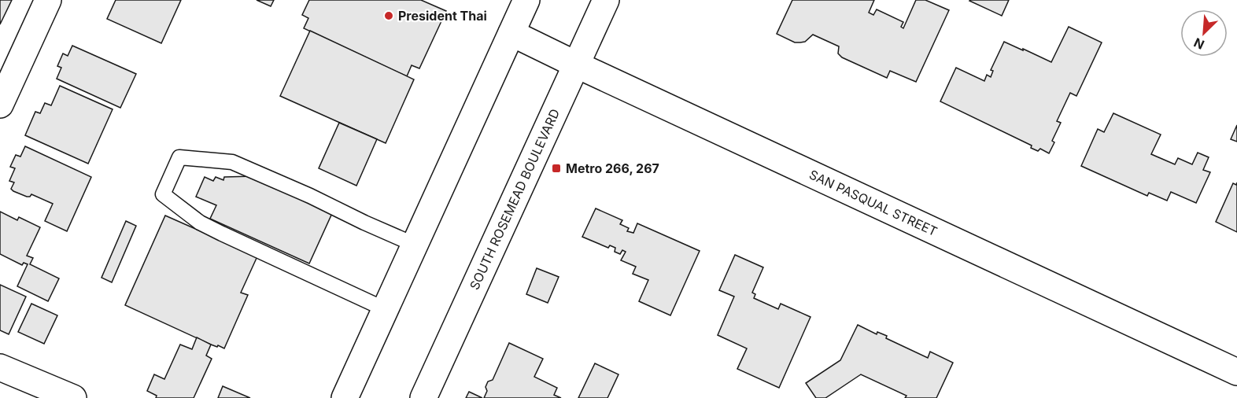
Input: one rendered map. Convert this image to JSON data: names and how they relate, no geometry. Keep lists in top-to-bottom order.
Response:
{
  "streets": {
    "street": ["SOUTH ROSEMEAD BOULEVARD", "SAN PASQUAL STREET"]
  },
  "crossings": [
    ["SOUTH ROSEMEAD BOULEVARD", "SAN PASQUAL STREET"]
  ],
  "places": {
    "other": ["President Thai"],
    "transit": ["Metro 266, 267"]
  },
  "north": "bottom left"
}
